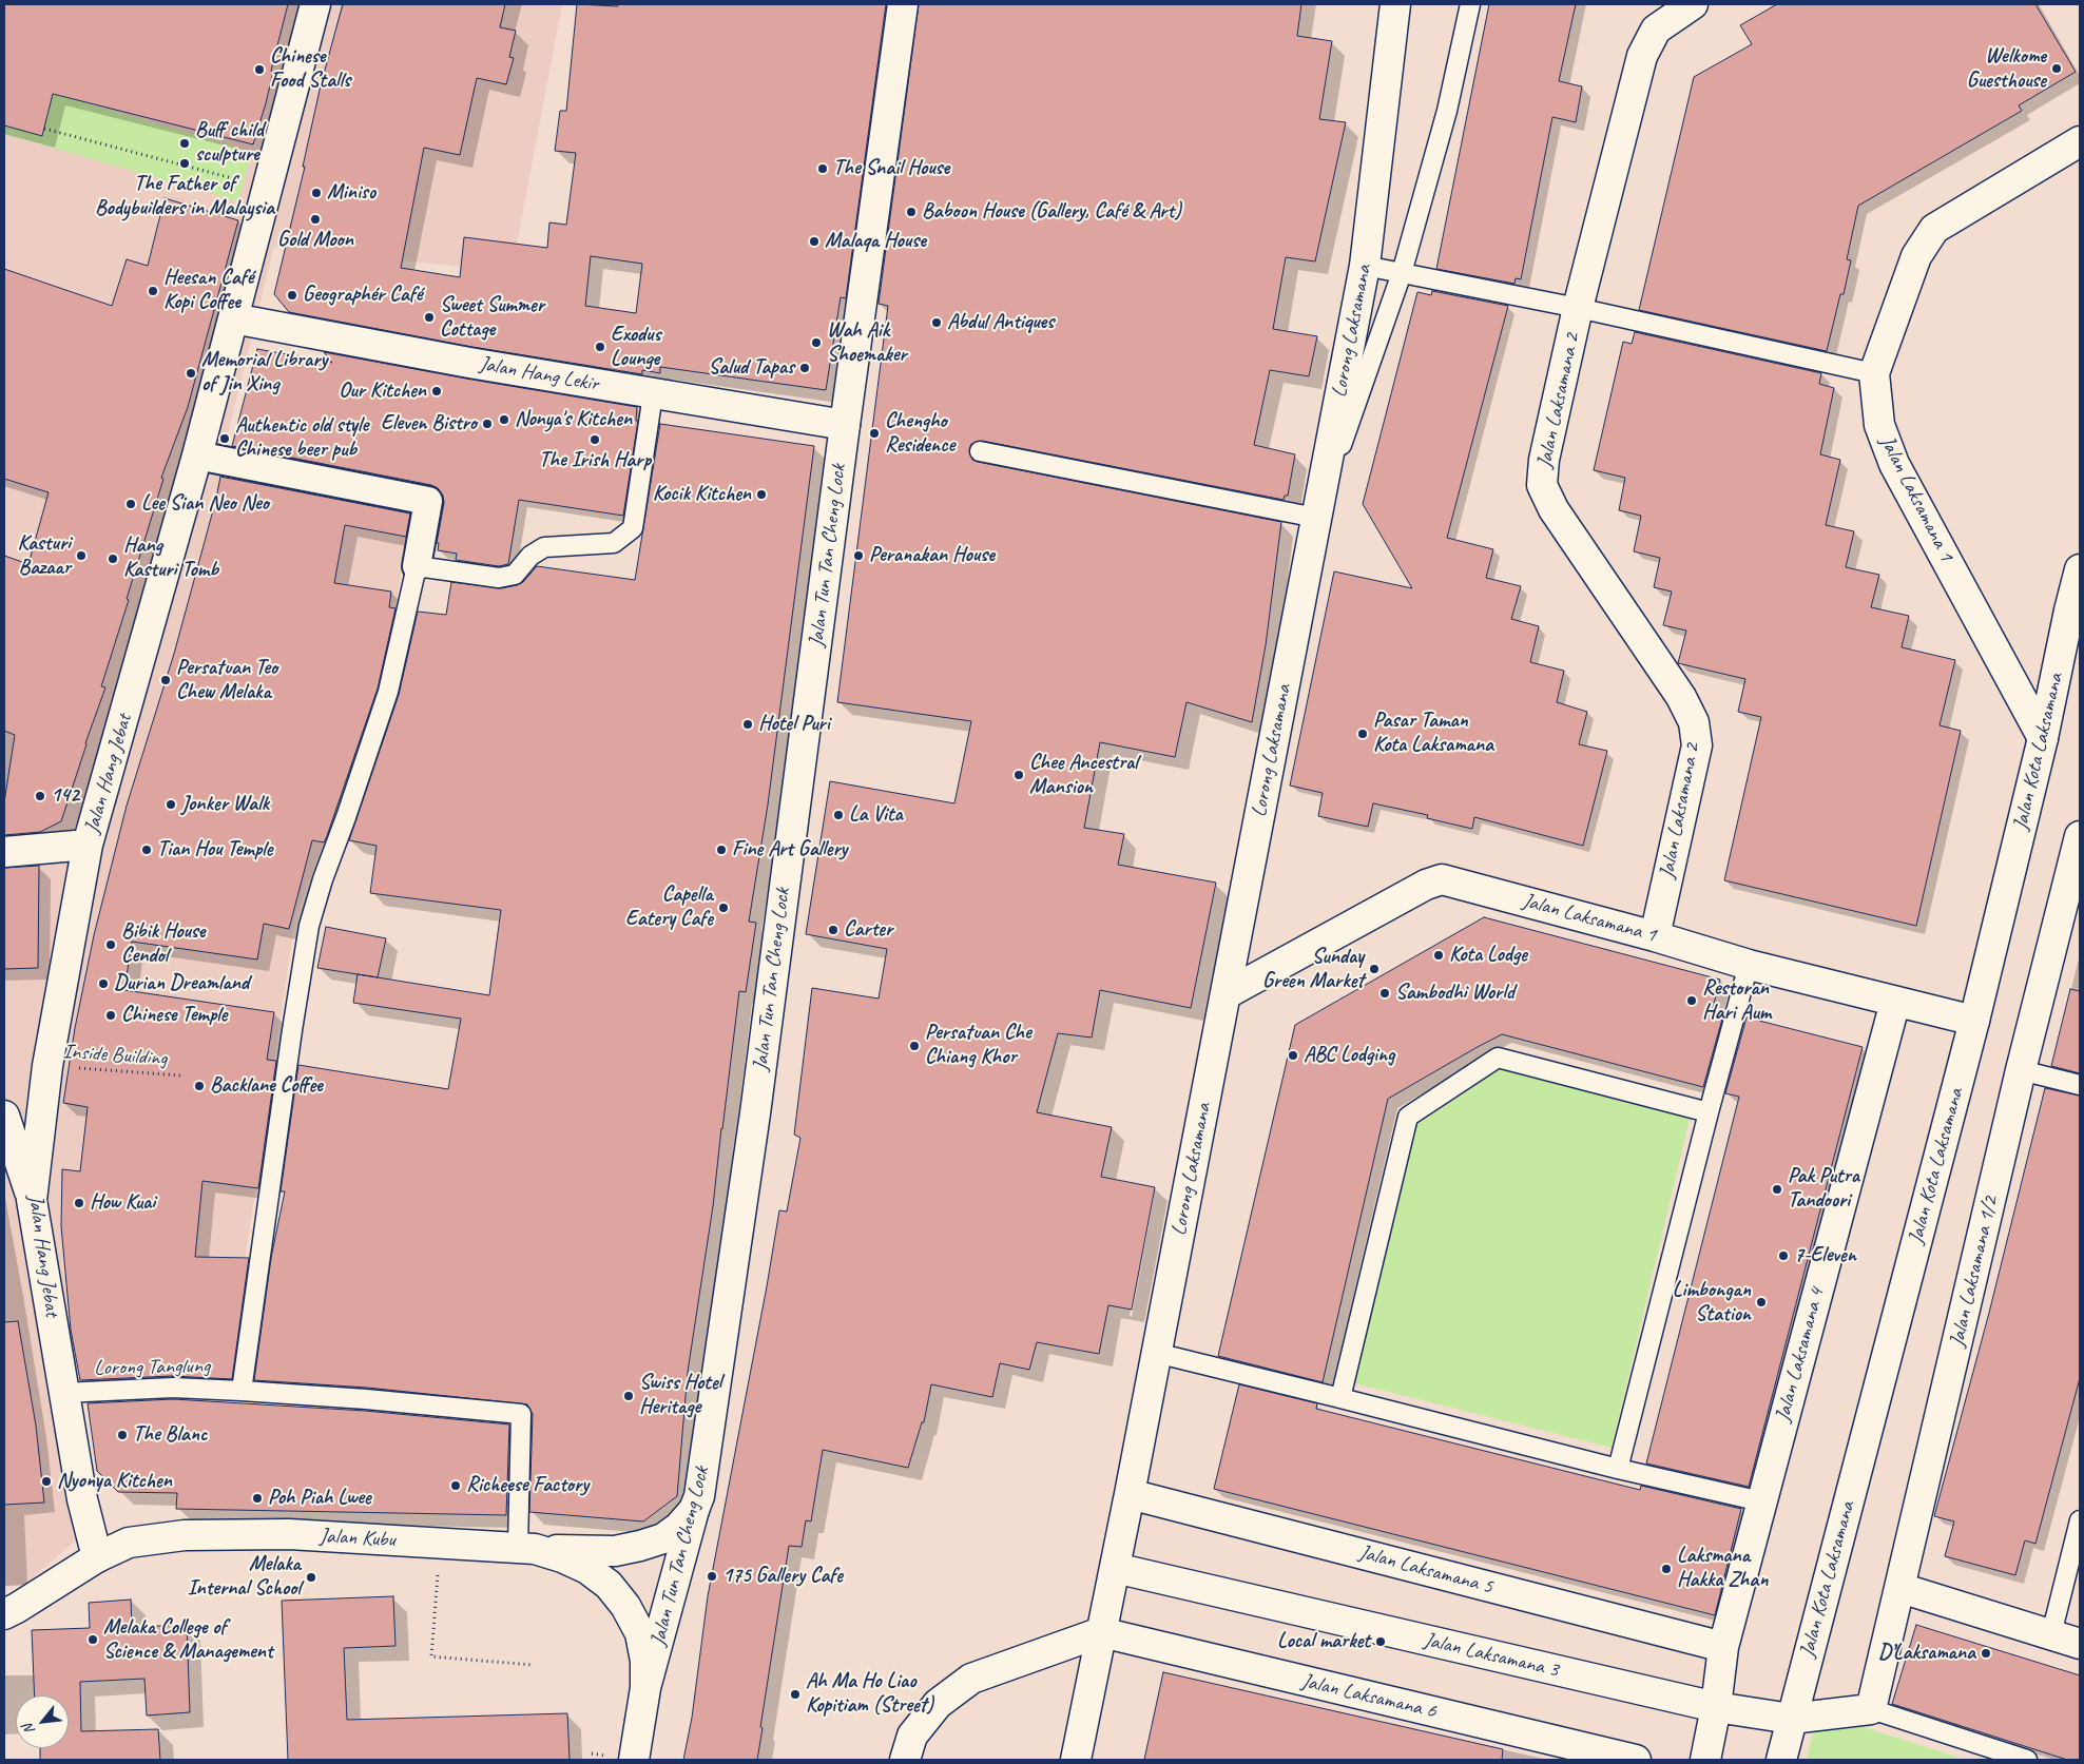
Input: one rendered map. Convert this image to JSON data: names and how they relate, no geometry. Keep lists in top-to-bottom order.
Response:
{
  "streets": {
    "street": [
      "Lorong Laksamana",
      "Jalan Hang Lekir",
      "Jalan Laksamana 2",
      "Jalan Laksamana 1",
      "Jalan Tun Tan Cheng Lock",
      "Jalan Kota Laksamana",
      "Jalan Hang Jebat",
      "Jalan Laksamana 1/2",
      "Jalan Laksamana 4",
      "Jalan Kubu",
      "Jalan Laksamana 5",
      "Jalan Laksamana 3",
      "Jalan Laksamana 6"
    ],
    "lane": ["Lorong Tanglung"],
    "path": ["Inside Building"]
  },
  "crossings": [
    ["Lorong Laksamana", "Jalan Laksamana 1"],
    ["Lorong Laksamana", "Jalan Laksamana 5"],
    ["Lorong Laksamana", "Jalan Laksamana 3"],
    ["Lorong Laksamana", "Jalan Laksamana 6"],
    ["Jalan Hang Lekir", "Jalan Tun Tan Cheng Lock"],
    ["Jalan Hang Lekir", "Jalan Hang Jebat"],
    ["Jalan Laksamana 2", "Jalan Laksamana 1"],
    ["Jalan Laksamana 1", "Jalan Kota Laksamana"],
    ["Jalan Laksamana 1", "Jalan Laksamana 4"],
    ["Jalan Tun Tan Cheng Lock", "Jalan Kubu"],
    ["Jalan Kota Laksamana", "Jalan Laksamana 3"],
    ["Jalan Hang Jebat", "Inside Building"],
    ["Jalan Hang Jebat", "Lorong Tanglung"],
    ["Jalan Hang Jebat", "Jalan Kubu"],
    ["Jalan Laksamana 1/2", "Jalan Laksamana 3"],
    ["Jalan Laksamana 4", "Jalan Laksamana 5"],
    ["Jalan Laksamana 4", "Jalan Laksamana 3"],
    ["Lorong Tanglung", "Jalan Kubu"]
  ],
  "places": [
    "Welkome Guesthouse",
    "Chinese Food Stalls",
    "Buff child sculpture",
    "The Father of Bodybuilders in Malaysia",
    "The Snail House",
    "Miniso",
    "Baboon House (Gallery, Café & Art)",
    "Gold Moon",
    "Malaqa House",
    "Heesan Café Kopi Coffee",
    "Geographér Café",
    "Sweet Summer Cottage",
    "Abdul Antiques",
    "Wah Aik Shoemaker",
    "Exodus Lounge",
    "Salud Tapas",
    "Memorial Library of Jin Xing",
    "Our Kitchen",
    "Nonya's Kitchen",
    "Eleven Bistro",
    "Chengho Residence",
    "Authentic old style Chinese beer pub",
    "The Irish Harp",
    "Kocik Kitchen",
    "Lee Sian Neo Neo",
    "Kasturi Bazaar",
    "Peranakan House",
    "Hang Kasturi Tomb",
    "Persatuan Teo Chew Melaka",
    "Hotel Puri",
    "Pasar Taman Kota Laksamana",
    "Chee Ancestral Mansion",
    "142",
    "Jonker Walk",
    "La Vita",
    "Tian Hou Temple",
    "Fine Art Gallery",
    "Capella Eatery Cafe",
    "Carter",
    "Bibik House Cendol",
    "Kota Lodge",
    "Sunday Green Market",
    "Durian Dreamland",
    "Sambodhi World",
    "Restoran Hari Aum",
    "Chinese Temple",
    "Persatuan Che Chiang Khor",
    "ABC Lodging",
    "Backlane Coffee",
    "Pak Putra Tandoori",
    "How Kuai",
    "7-Eleven",
    "Limbongan Station",
    "Swiss Hotel Heritage",
    "The Blanc",
    "Nyonya Kitchen",
    "Richeese Factory",
    "Poh Piah Lwee",
    "Laksmana Hakka Zhan",
    "175 Gallery Cafe",
    "Melaka Internal School",
    "Melaka College of Science & Management",
    "Local market",
    "D’Laksamana",
    "Ah Ma Ho Liao Kopitiam (Street)"
  ],
  "north": "bottom left"
}
